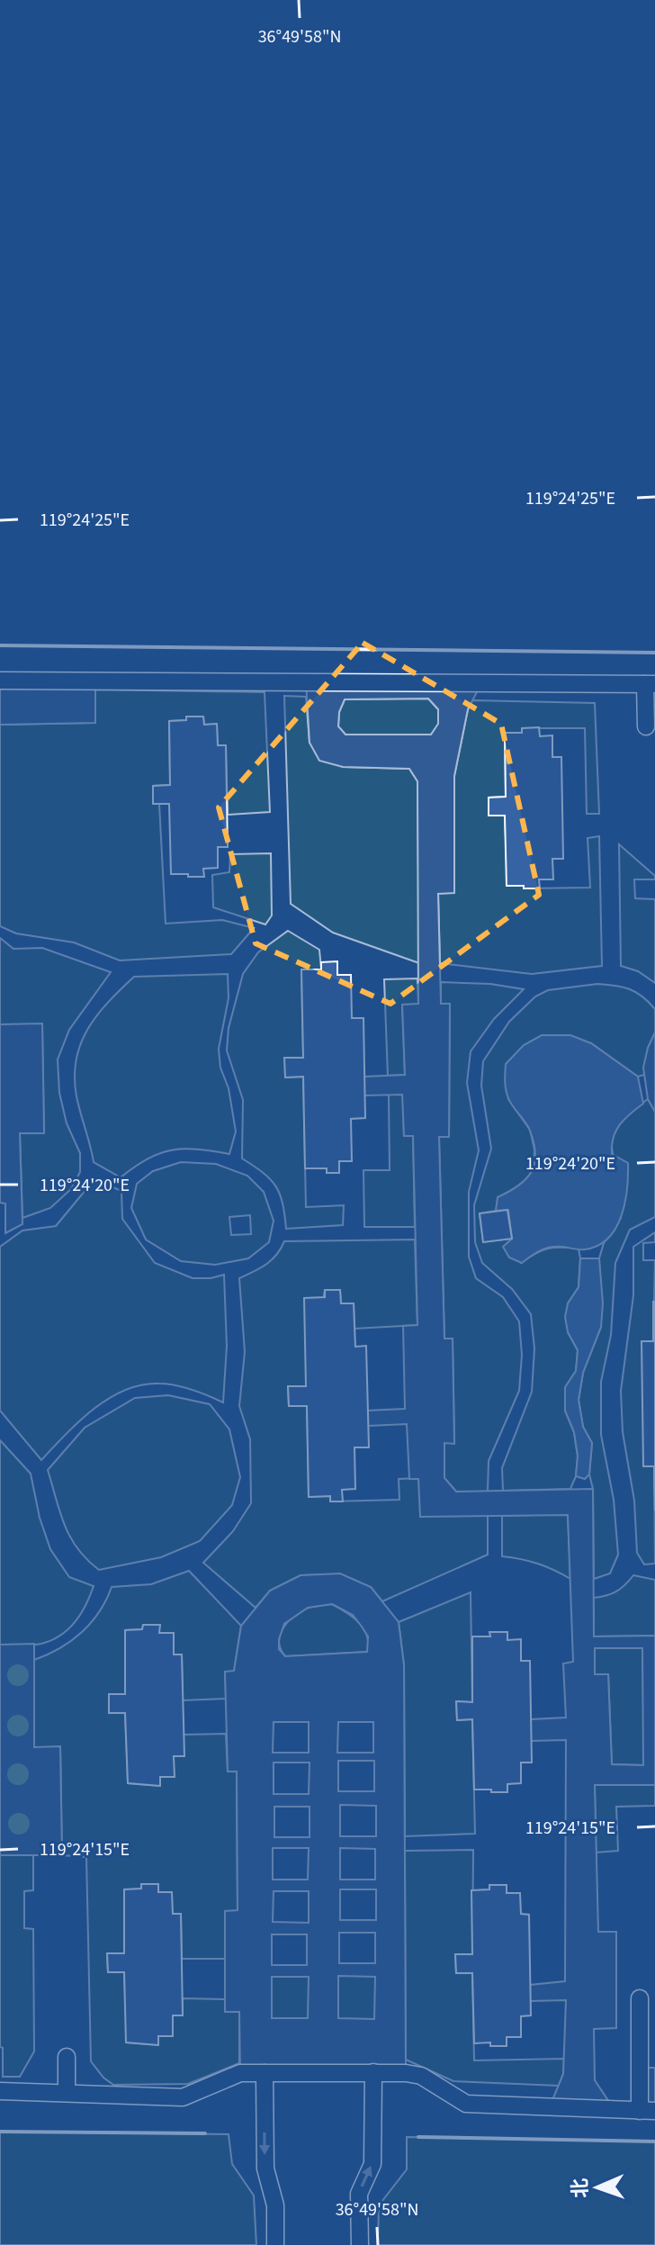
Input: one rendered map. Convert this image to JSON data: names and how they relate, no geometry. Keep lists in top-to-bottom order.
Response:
{
  "north": "left",
  "coordinates": [
    "36°49'58\"N",
    "119°24'25\"E",
    "119°24'20\"E",
    "119°24'15\"E"
  ]
}
